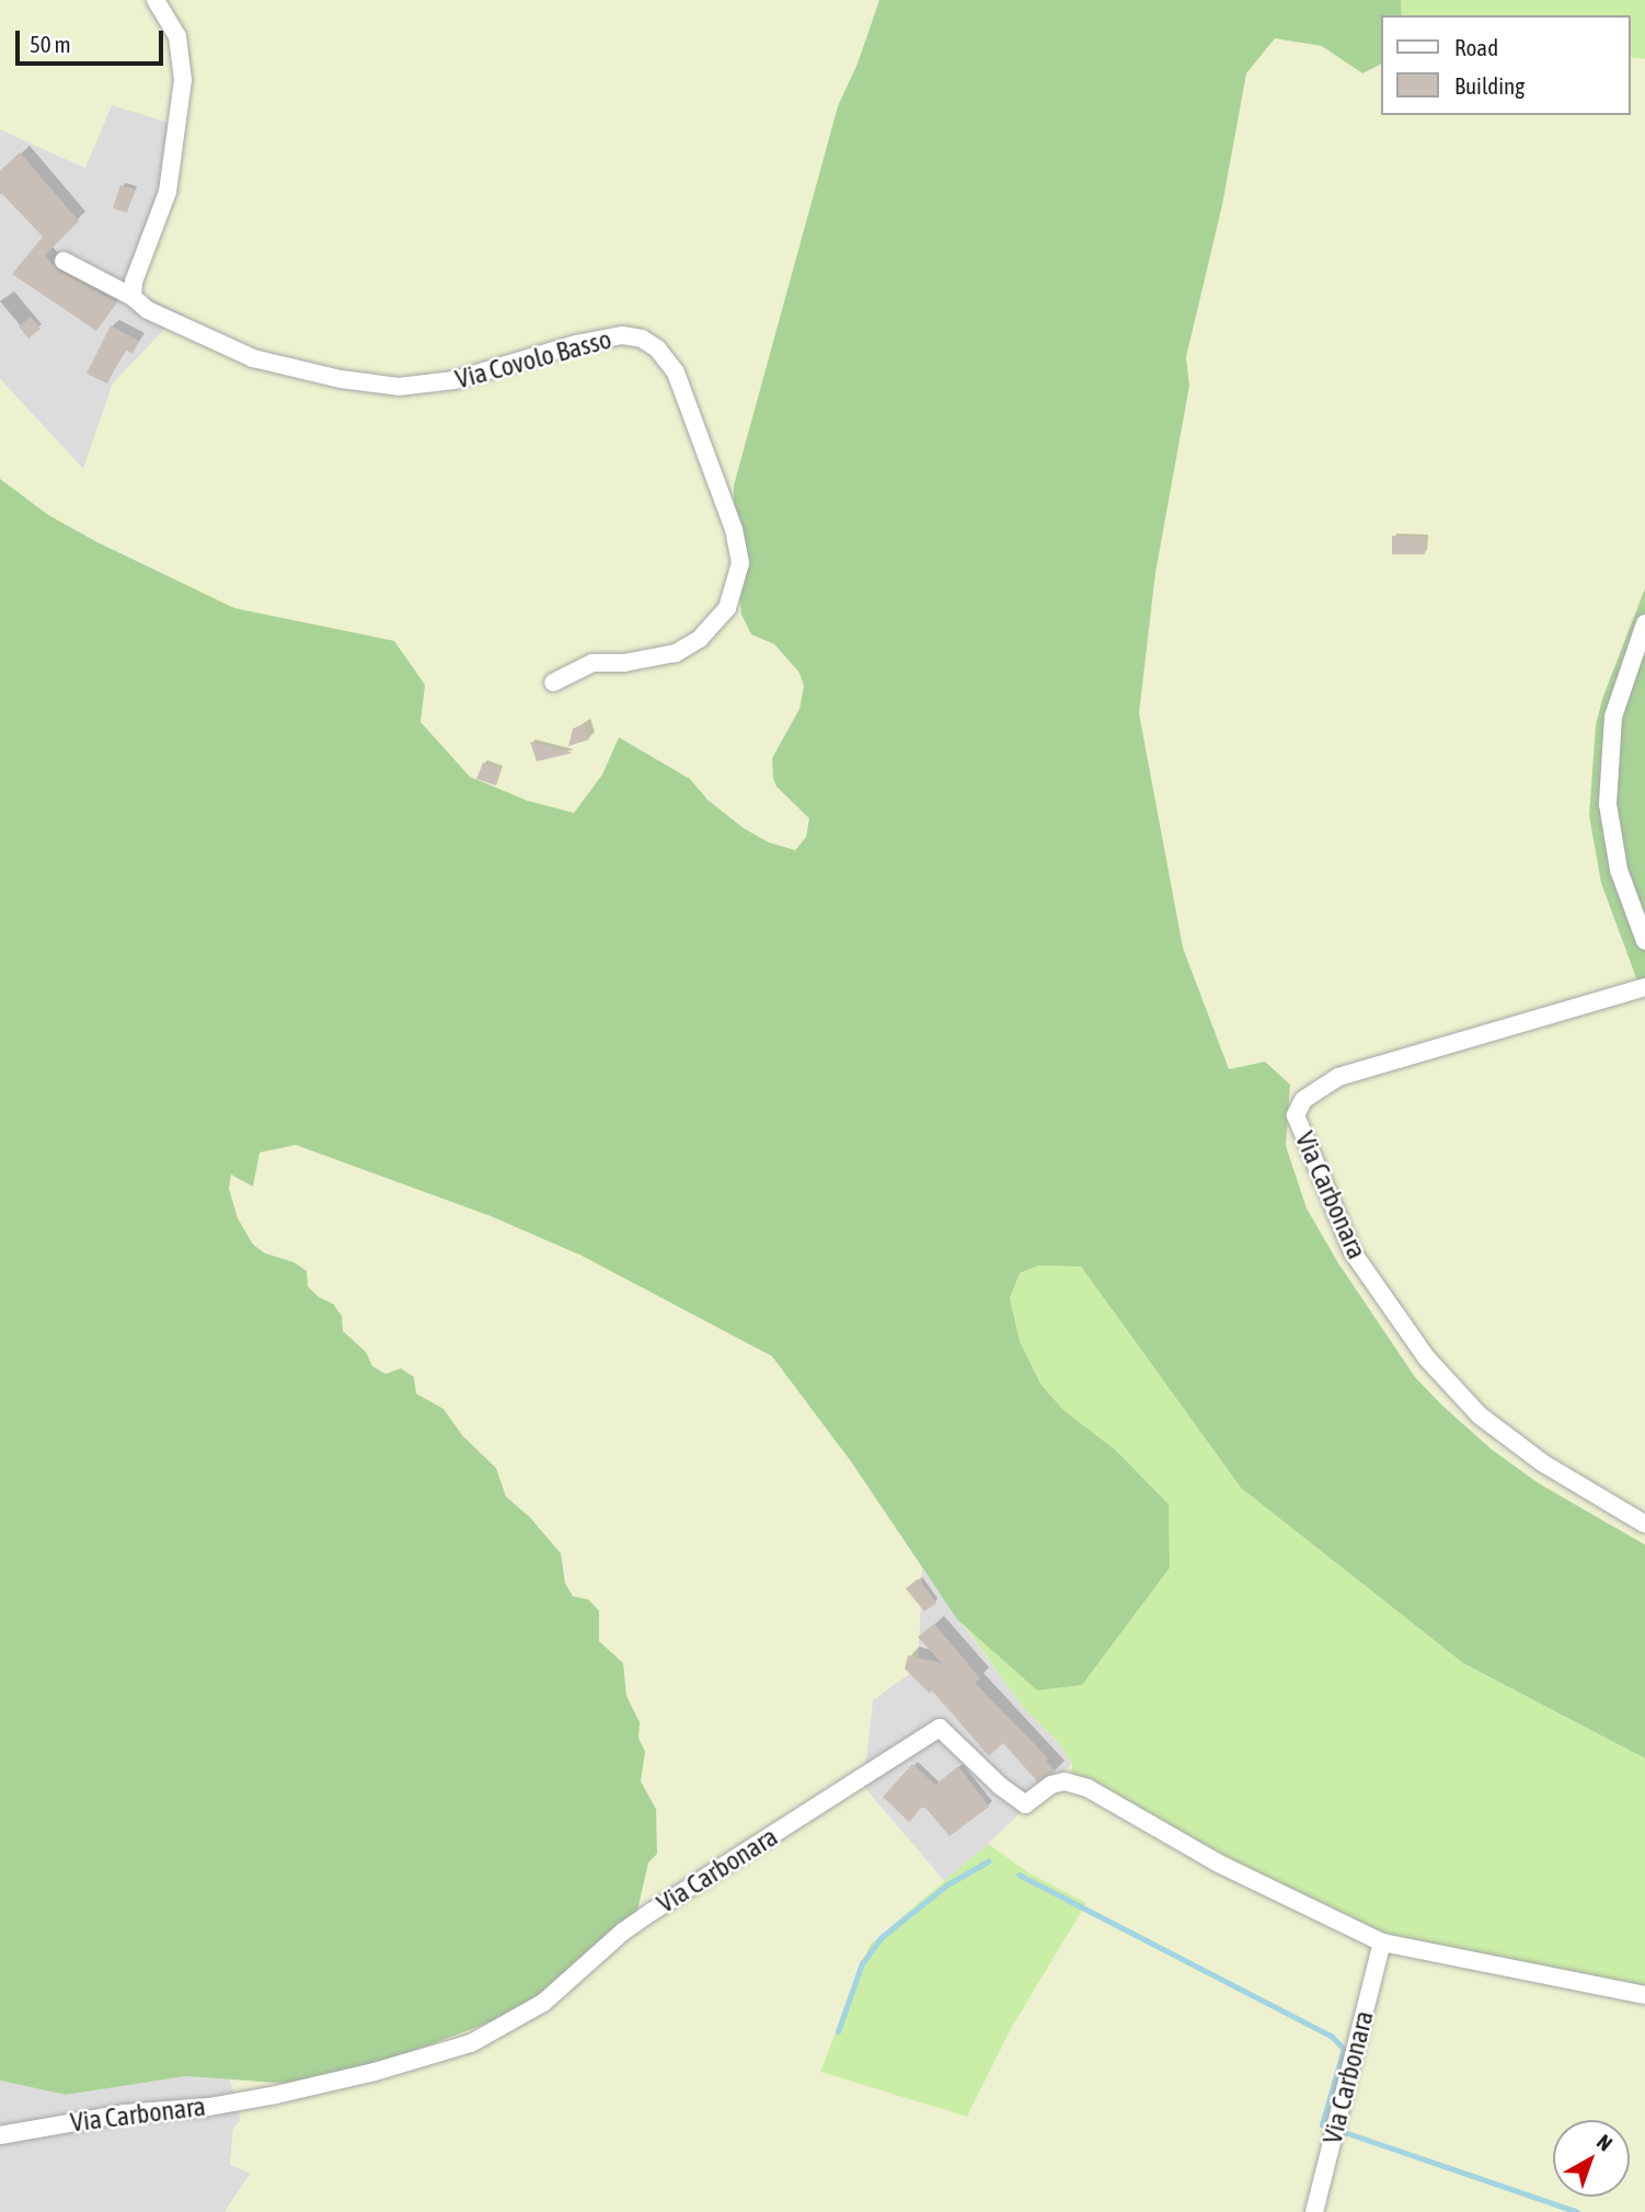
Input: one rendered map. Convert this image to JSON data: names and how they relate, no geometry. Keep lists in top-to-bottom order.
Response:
{
  "streets": {
    "street": ["Via Covolo Basso", "Via Carbonara"]
  },
  "legend": ["Road", "Building"],
  "scale_bar": "50 m",
  "north": "top right"
}
